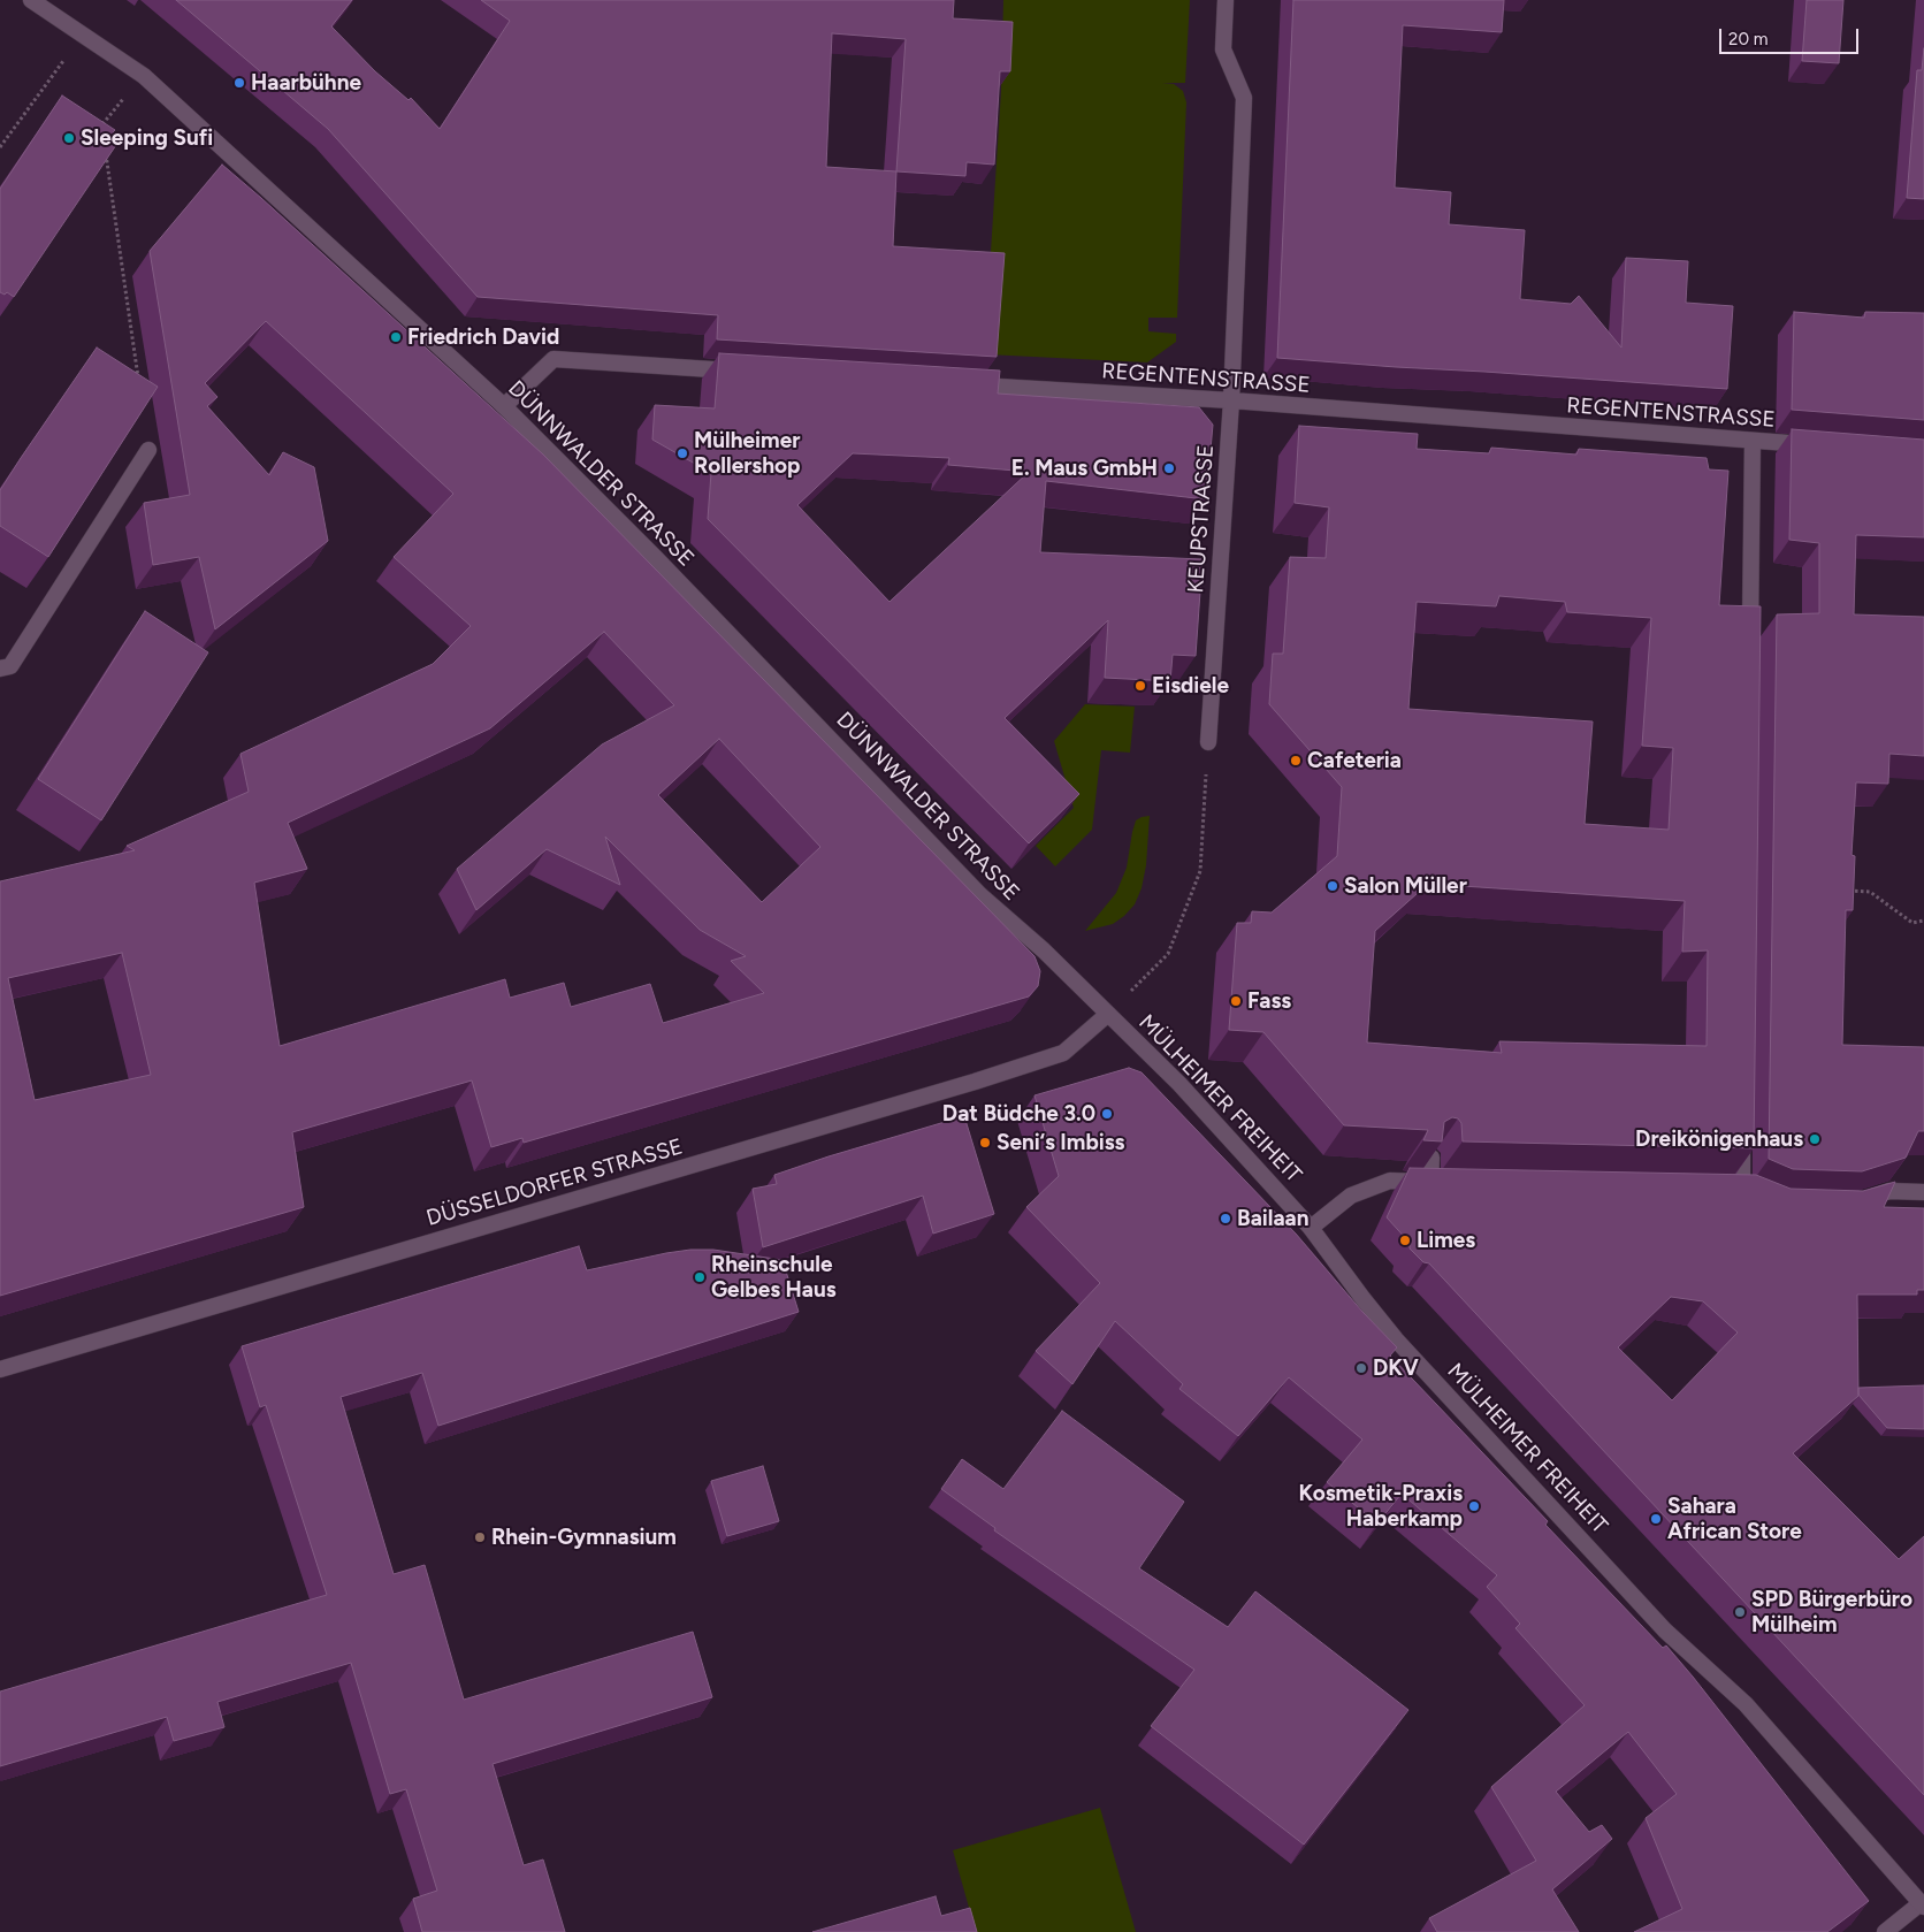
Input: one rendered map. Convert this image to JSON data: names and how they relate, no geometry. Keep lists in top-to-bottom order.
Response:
{
  "streets": {
    "street": [
      "REGENTENSTRASSE",
      "DÜNNWALDER STRASSE",
      "KEUPSTRASSE",
      "MÜLHEIMER FREIHEIT",
      "DÜSSELDORFER STRASSE"
    ]
  },
  "crossings": [
    ["REGENTENSTRASSE", "KEUPSTRASSE"],
    ["DÜNNWALDER STRASSE", "MÜLHEIMER FREIHEIT"],
    ["DÜNNWALDER STRASSE", "DÜSSELDORFER STRASSE"],
    ["MÜLHEIMER FREIHEIT", "DÜSSELDORFER STRASSE"]
  ],
  "places": [
    "Haarbühne",
    "Sleeping Sufi",
    "Friedrich David",
    "Mülheimer Rollershop",
    "E. Maus GmbH",
    "Eisdiele",
    "Cafeteria",
    "Salon Müller",
    "Fass",
    "Dat Büdche 3.0",
    "Dreikönigenhaus",
    "Seni‘s Imbiss",
    "Bailaan",
    "Limes",
    "Rheinschule Gelbes Haus",
    "DKV",
    "Kosmetik-Praxis Haberkamp",
    "Sahara African Store",
    "Rhein-Gymnasium",
    "SPD Bürgerbüro Mülheim"
  ],
  "scale_bar": "20 m"
}
